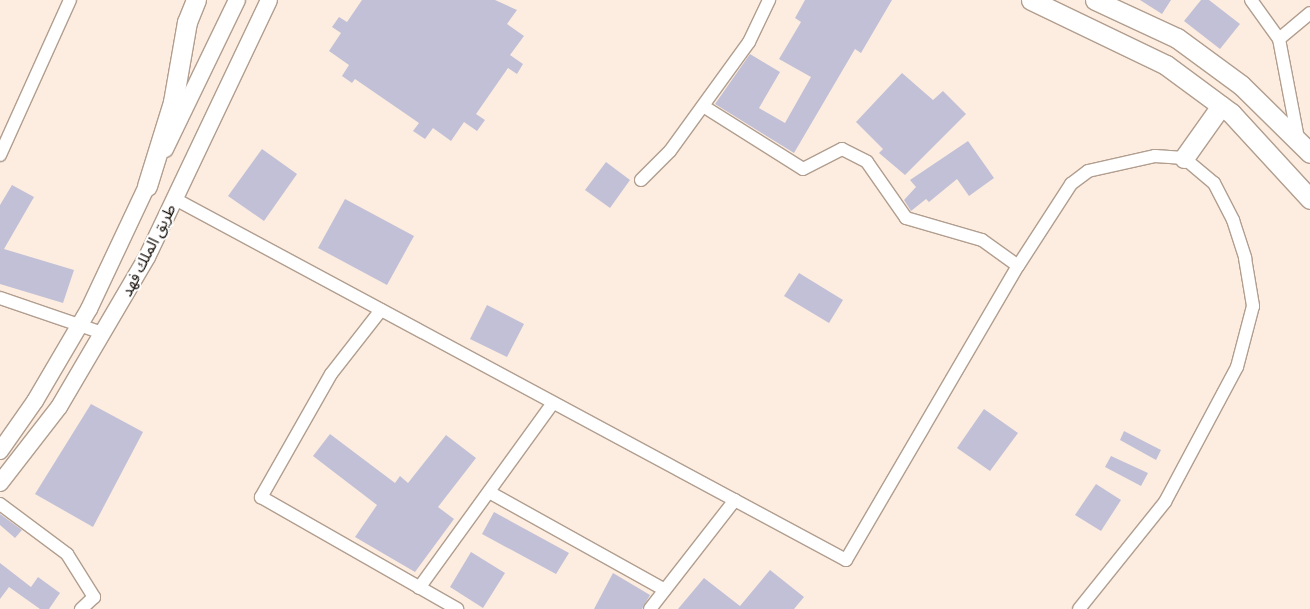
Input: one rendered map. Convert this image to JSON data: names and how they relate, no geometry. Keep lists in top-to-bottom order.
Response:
{
  "streets": {
    "main road": ["طريق الملك فهد"]
  }
}
